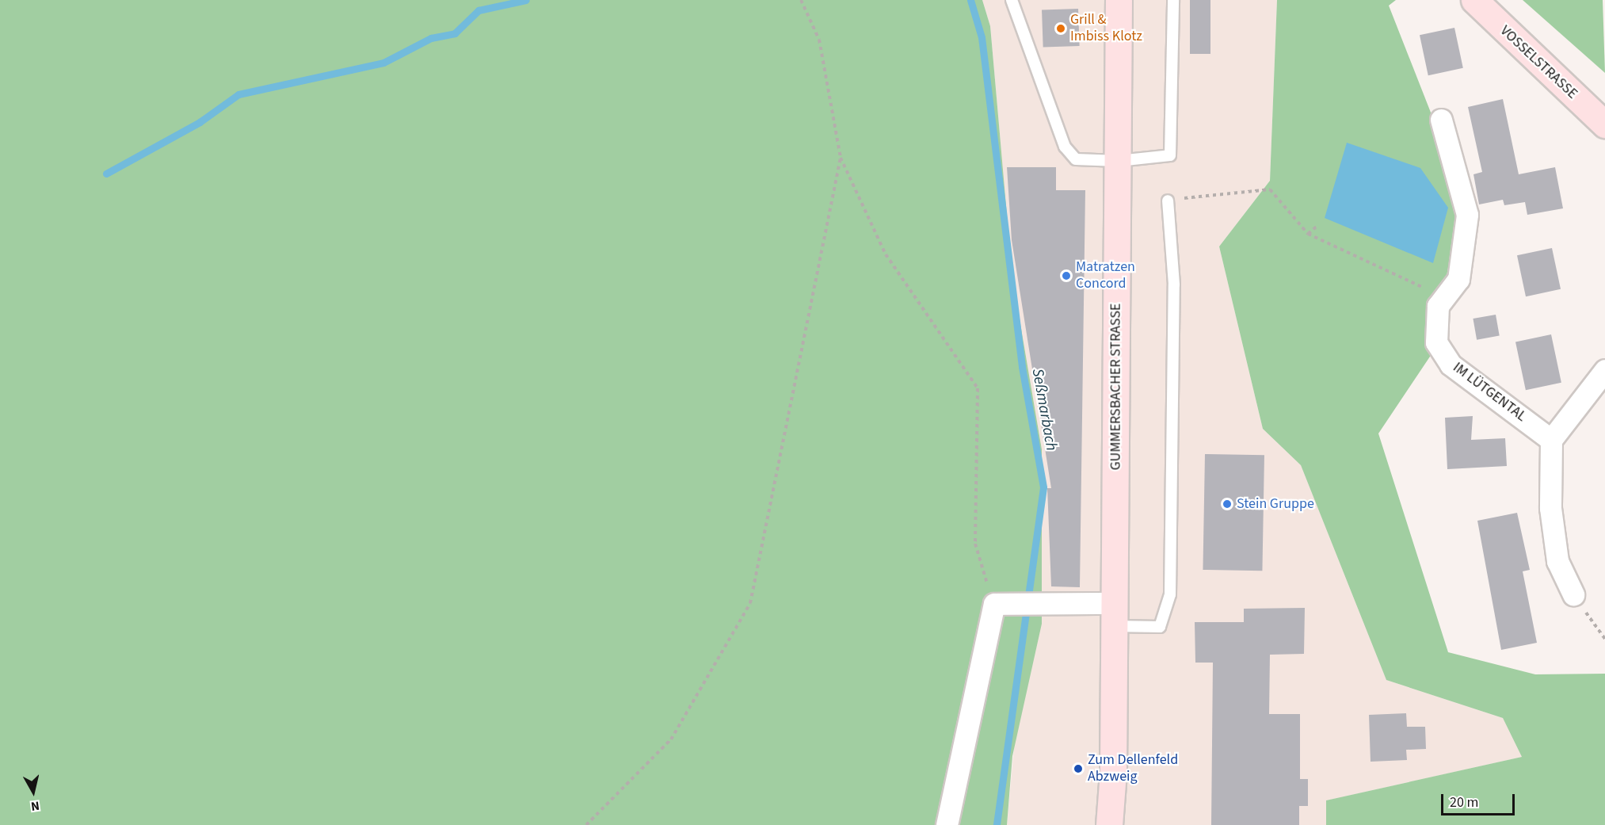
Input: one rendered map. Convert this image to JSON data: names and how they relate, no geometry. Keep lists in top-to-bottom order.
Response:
{
  "streets": {
    "main road": ["VOSSELSTRASSE", "GUMMERSBACHER STRASSE"],
    "street": ["IM LÜTGENTAL"]
  },
  "water": ["Seßmarbach"],
  "places": [
    "Grill & Imbiss Klotz",
    "Matratzen Concord",
    "Stein Gruppe",
    "Zum Dellenfeld Abzweig"
  ],
  "scale_bar": "20 m",
  "north": "bottom"
}
